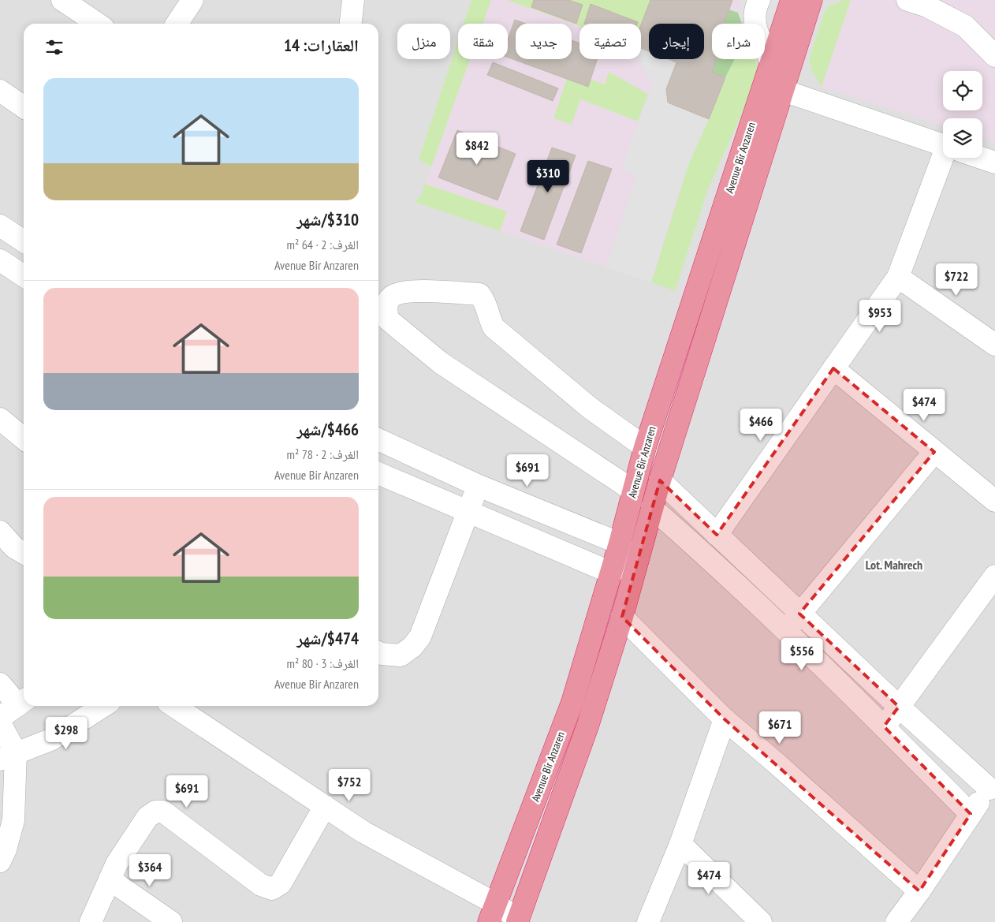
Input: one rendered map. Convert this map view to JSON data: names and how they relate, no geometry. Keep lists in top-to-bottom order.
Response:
{
  "streets": {
    "highway": ["Avenue Bir Anzaren"]
  },
  "districts": ["Lot. Mahrech"],
  "page": {
    "chip": [
      "شراء",
      "إيجار",
      "تصفية",
      "جديد",
      "شقة",
      "منزل"
    ],
    "heading": "العقارات: 14",
    "list": [
      {
        "name": "$310/شهر",
        "note": "الغرف: 2 · 64 m² · Avenue Bir Anzaren"
      },
      {
        "name": "$466/شهر",
        "note": "الغرف: 2 · 78 m² · Avenue Bir Anzaren"
      },
      {
        "name": "$474/شهر",
        "note": "الغرف: 3 · 80 m² · Avenue Bir Anzaren"
      }
    ],
    "price": [
      "$842",
      "$310",
      "$722",
      "$953",
      "$474",
      "$466",
      "$691",
      "$556",
      "$671",
      "$298",
      "$752",
      "$691",
      "$364",
      "$474"
    ]
  }
}
